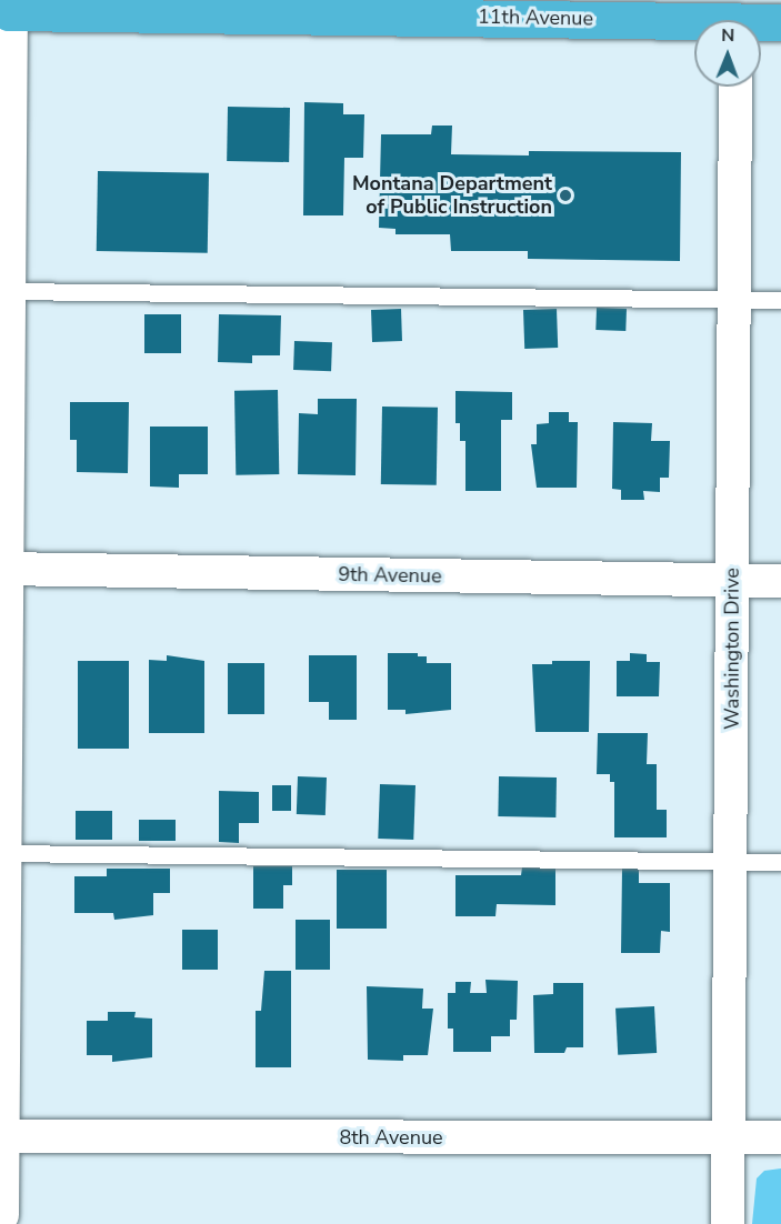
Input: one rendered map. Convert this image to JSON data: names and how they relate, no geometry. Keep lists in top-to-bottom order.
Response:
{
  "streets": {
    "highway": ["11th Avenue"],
    "street": ["9th Avenue", "Washington Drive", "8th Avenue"]
  },
  "crossings": [
    ["9th Avenue", "Washington Drive"],
    ["Washington Drive", "8th Avenue"]
  ],
  "places": ["Montana Department of Public Instruction"],
  "north": "top"
}
